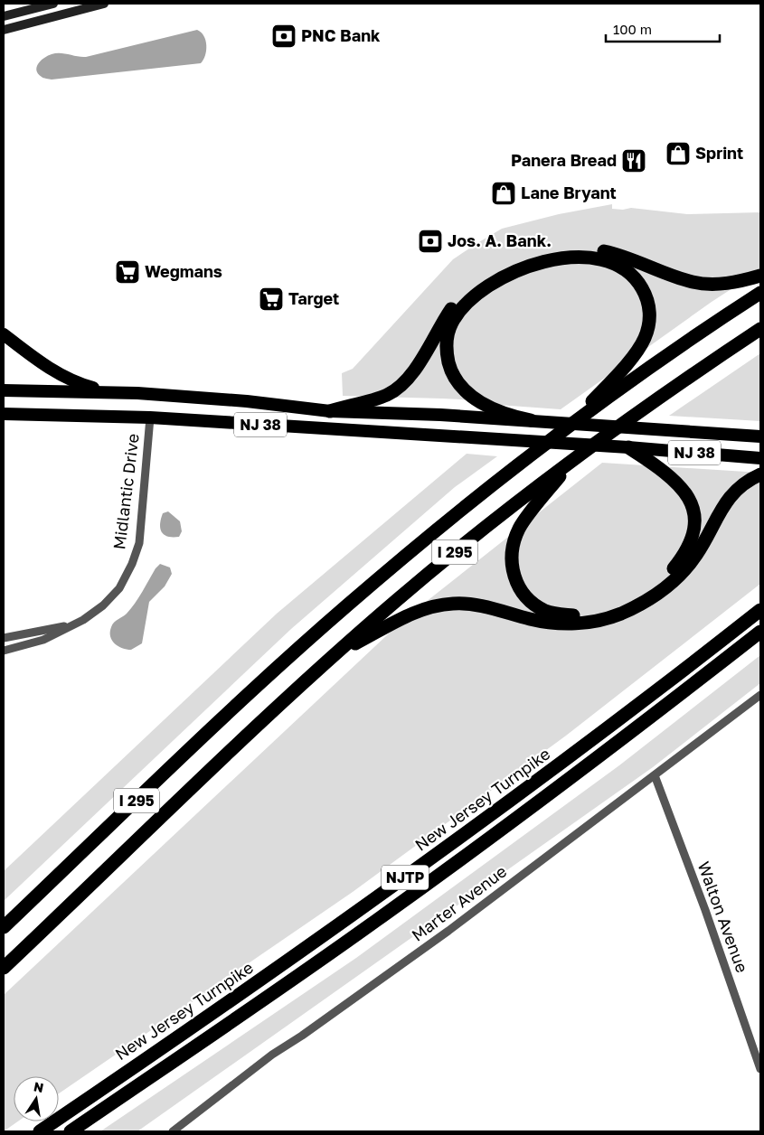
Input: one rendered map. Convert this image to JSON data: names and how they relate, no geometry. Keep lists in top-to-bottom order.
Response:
{
  "streets": {
    "highway": [
      "NJ 38",
      "I 295",
      "New Jersey Turnpike",
      "NJTP"
    ],
    "street": ["Midlantic Drive", "Marter Avenue", "Walton Avenue"]
  },
  "crossings": [
    ["NJ 38", "Midlantic Drive"],
    ["Marter Avenue", "Walton Avenue"]
  ],
  "places": {
    "bank": ["PNC Bank", "Jos. A. Bank."],
    "shop": ["Sprint", "Lane Bryant"],
    "restaurant": ["Panera Bread"],
    "supermarket": ["Wegmans", "Target"]
  },
  "scale_bar": "100 m",
  "north": "top"
}
